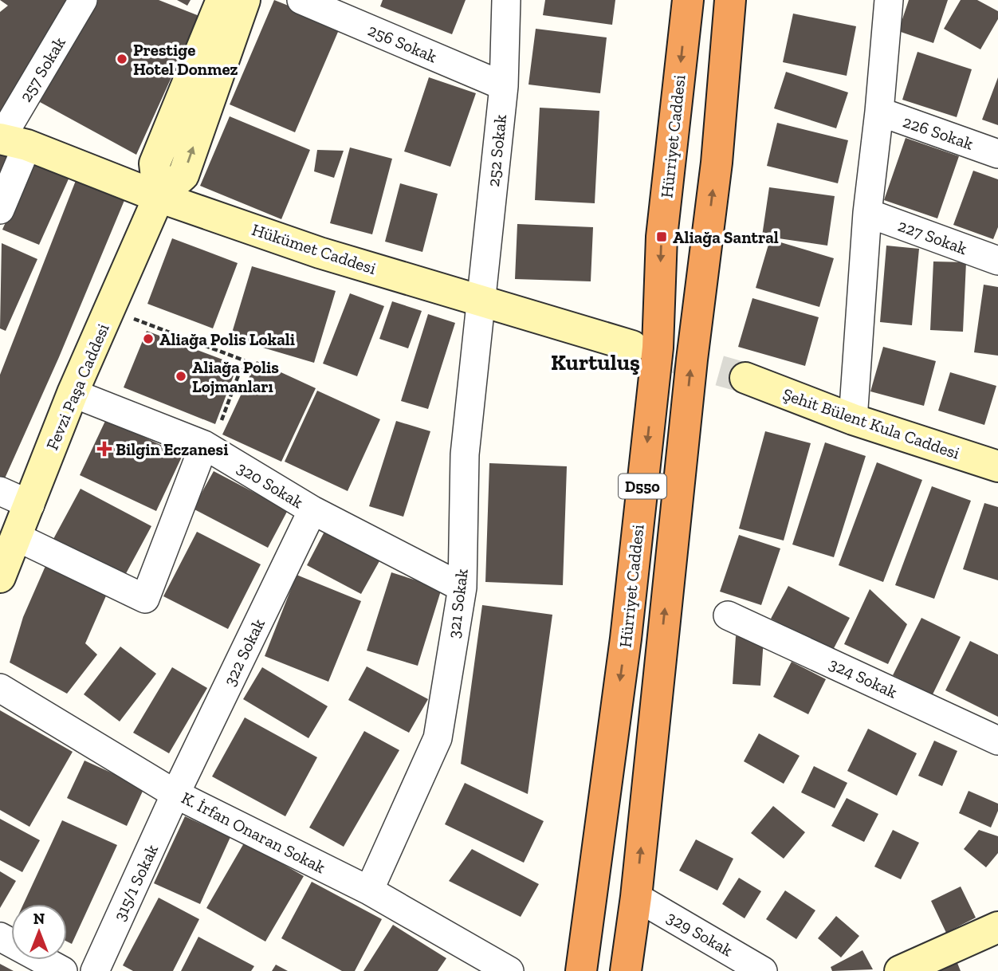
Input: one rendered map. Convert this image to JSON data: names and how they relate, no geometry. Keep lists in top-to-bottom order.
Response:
{
  "streets": {
    "highway": ["Hürriyet Caddesi", "D550"],
    "street": [
      "256 Sokak",
      "257 Sokak",
      "226 Sokak",
      "252 Sokak",
      "227 Sokak",
      "Hükümet Caddesi",
      "Fevzi Paşa Caddesi",
      "Şehit Bülent Kula Caddesi",
      "320 Sokak",
      "321 Sokak",
      "322 Sokak",
      "324 Sokak",
      "K. İrfan Onaran Sokak",
      "315/1 Sokak",
      "329 Sokak"
    ]
  },
  "crossings": [
    ["256 Sokak", "252 Sokak"],
    ["257 Sokak", "Hükümet Caddesi"],
    ["252 Sokak", "Hükümet Caddesi"],
    ["252 Sokak", "321 Sokak"],
    ["Hükümet Caddesi", "Fevzi Paşa Caddesi"],
    ["Hükümet Caddesi", "321 Sokak"],
    ["Fevzi Paşa Caddesi", "320 Sokak"],
    ["320 Sokak", "321 Sokak"],
    ["320 Sokak", "322 Sokak"],
    ["D550", "329 Sokak"],
    ["321 Sokak", "K. İrfan Onaran Sokak"],
    ["322 Sokak", "K. İrfan Onaran Sokak"],
    ["322 Sokak", "315/1 Sokak"],
    ["K. İrfan Onaran Sokak", "315/1 Sokak"]
  ],
  "districts": ["Kurtuluş"],
  "places": {
    "other": ["Prestige Hotel Donmez", "Aliağa Polis Lokali", "Aliağa Polis Lojmanları"],
    "transit": ["Aliağa Santral"],
    "health": ["Bilgin Eczanesi"]
  },
  "north": "top"
}
